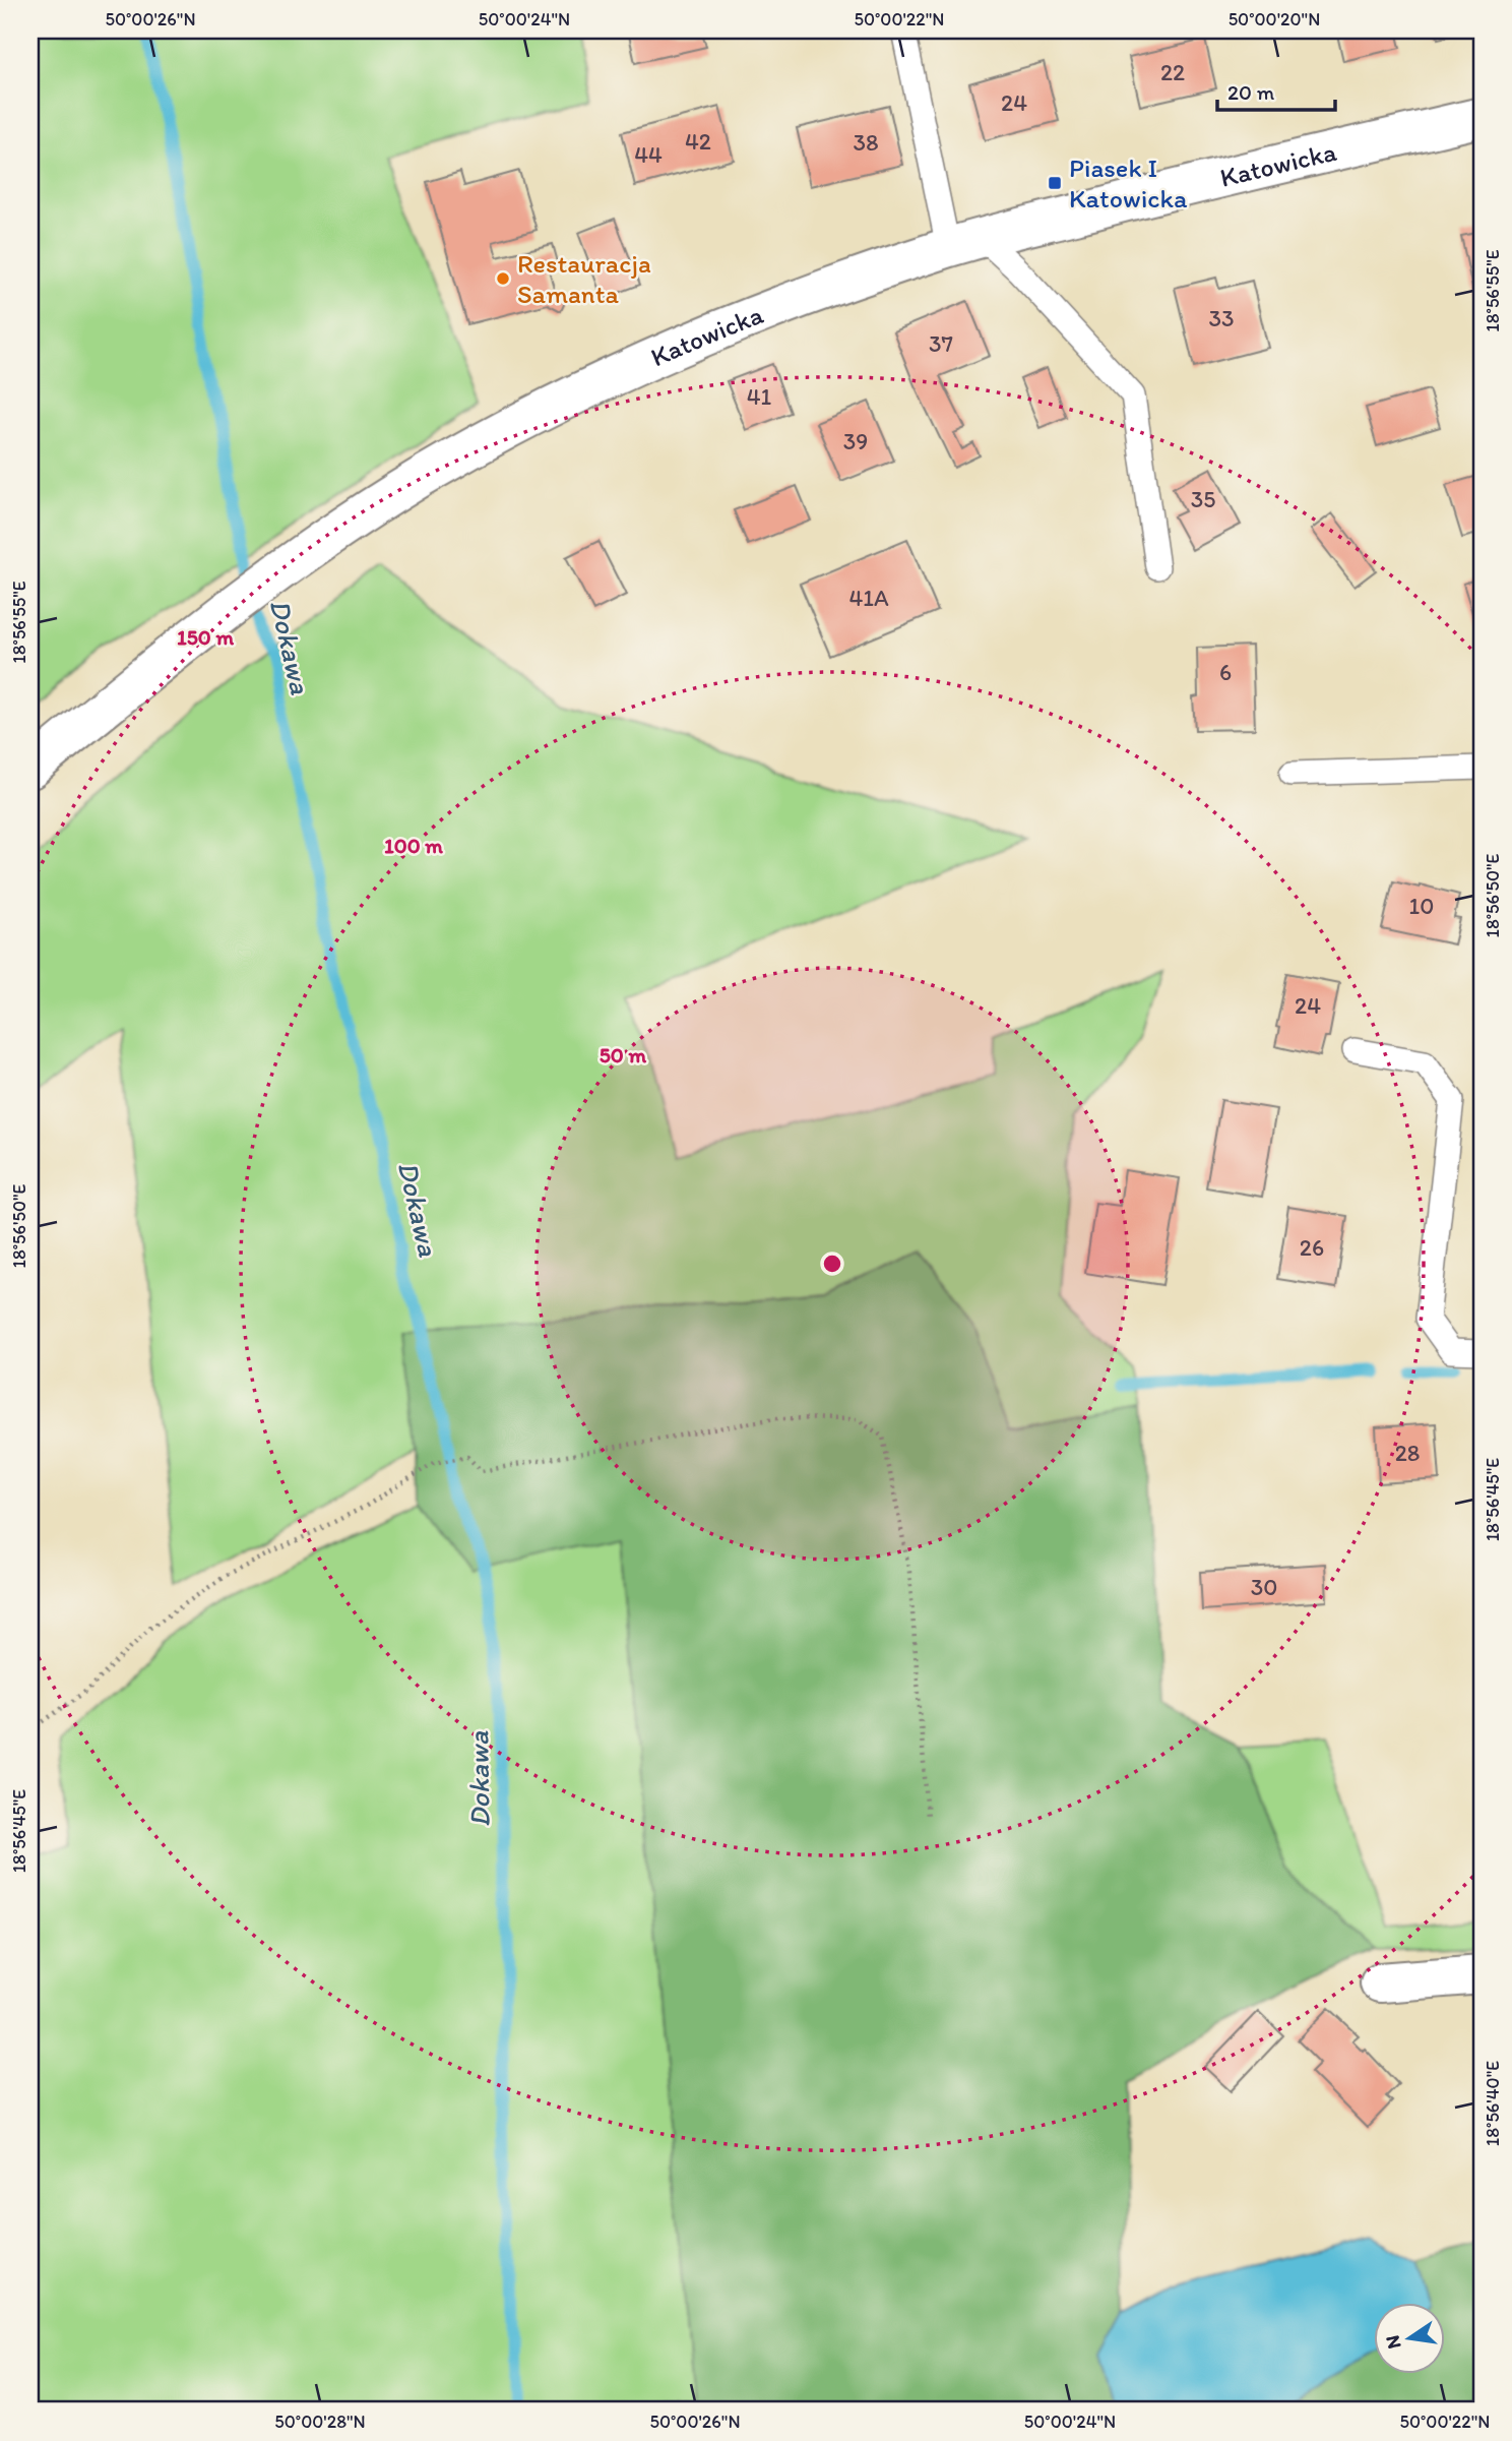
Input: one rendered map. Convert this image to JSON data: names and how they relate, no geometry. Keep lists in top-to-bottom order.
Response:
{
  "streets": {
    "street": ["Katowicka"]
  },
  "water": ["Dokawa"],
  "places": {
    "transit": ["Piasek I Katowicka"],
    "other": ["Restauracja Samanta"]
  },
  "house_numbers": [
    "22",
    "24",
    "42",
    "38",
    "44",
    "33",
    "37",
    "41",
    "39",
    "35",
    "41A",
    "6",
    "10",
    "24",
    "26",
    "28",
    "30"
  ],
  "scale_bar": "20 m",
  "north": "left",
  "coordinates": [
    "50°00'26\"N",
    "50°00'24\"N",
    "50°00'22\"N",
    "50°00'20\"N",
    "18°56'55\"E",
    "18°56'50\"E",
    "18°56'45\"E",
    "18°56'40\"E",
    "50°00'28\"N"
  ],
  "rings": ["150 m", "100 m", "50 m"]
}
